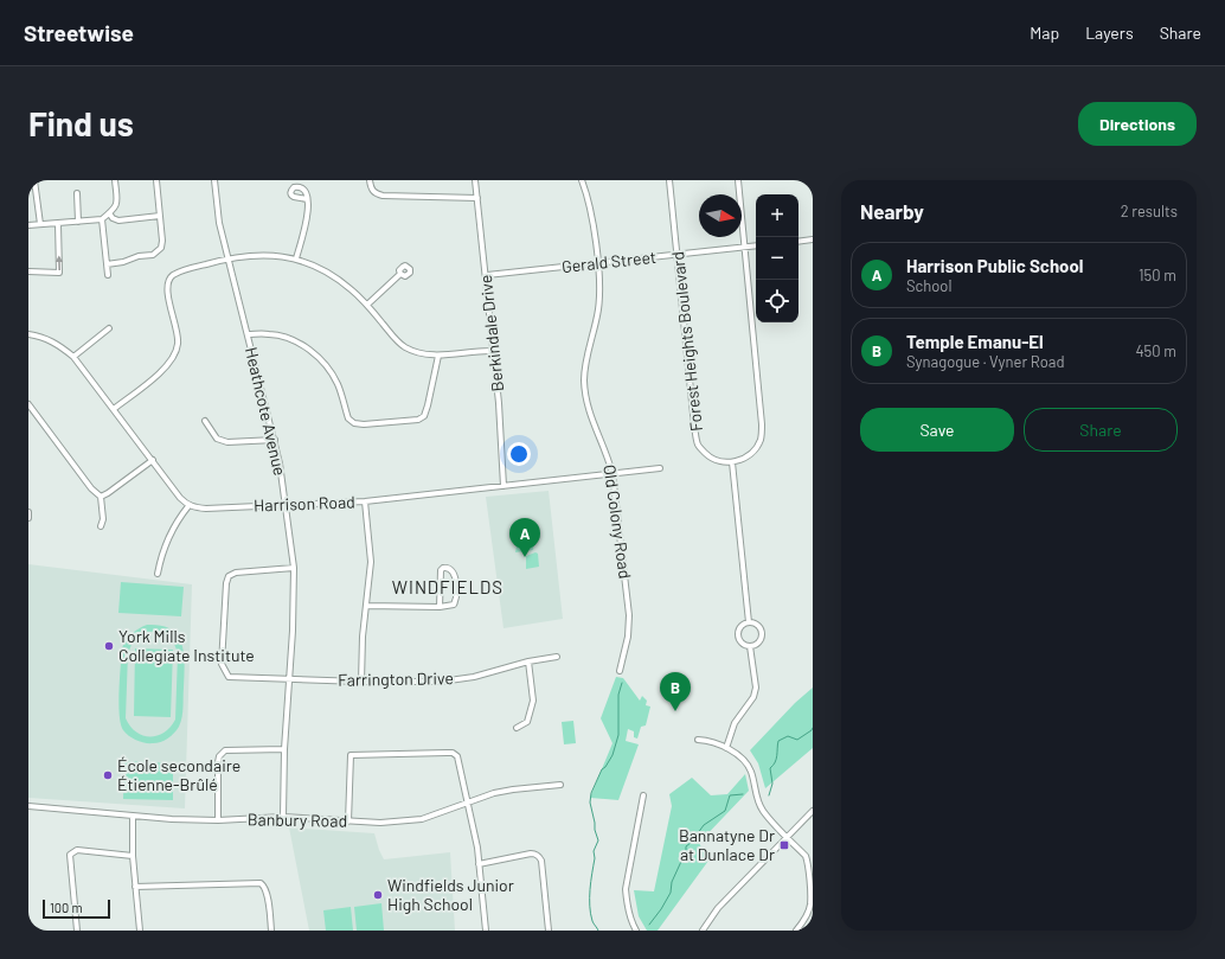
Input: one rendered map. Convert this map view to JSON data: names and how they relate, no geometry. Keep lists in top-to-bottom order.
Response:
{
  "streets": {
    "street": [
      "Gerald Street",
      "Berkindale Drive",
      "Forest Heights Boulevard",
      "Heathcote Avenue",
      "Harrison Road",
      "Old Colony Road",
      "Farrington Drive",
      "Banbury Road"
    ]
  },
  "crossings": [
    ["Gerald Street", "Berkindale Drive"],
    ["Gerald Street", "Forest Heights Boulevard"],
    ["Gerald Street", "Old Colony Road"],
    ["Berkindale Drive", "Harrison Road"],
    ["Heathcote Avenue", "Harrison Road"],
    ["Heathcote Avenue", "Farrington Drive"],
    ["Heathcote Avenue", "Banbury Road"],
    ["Harrison Road", "Old Colony Road"]
  ],
  "districts": ["WINDFIELDS"],
  "places": {
    "other": ["York Mills Collegiate Institute", "École secondaire Étienne-Brûlé", "Windfields Junior High School"],
    "transit": ["Bannatyne Dr at Dunlace Dr"]
  },
  "scale_bar": "100 m",
  "north": "right",
  "page": {
    "header": "Streetwise",
    "nav": ["Map", "Layers", "Share"],
    "buttons": [
      "Directions",
      ["Save", "Share"]
    ],
    "title": "Find us",
    "heading": ["Nearby", "2 results"],
    "map_buttons": ["+", "−"],
    "list": [
      {
        "mark": "A",
        "name": "Harrison Public School",
        "note": "School",
        "value": "150 m"
      },
      {
        "mark": "B",
        "name": "Temple Emanu-El",
        "note": "Synagogue · Vyner Road",
        "value": "450 m"
      }
    ],
    "pins": ["A", "B"],
    "scale": "100 m"
  }
}
